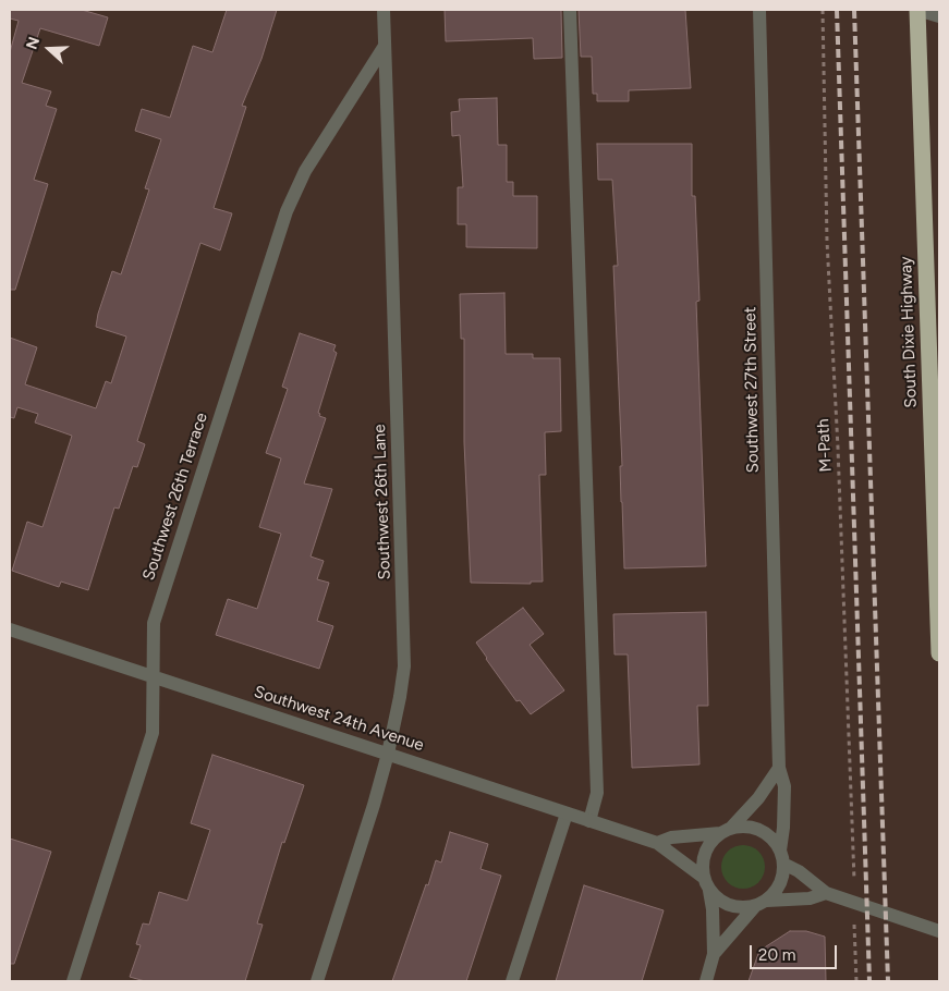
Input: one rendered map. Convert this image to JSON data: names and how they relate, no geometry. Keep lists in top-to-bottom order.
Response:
{
  "streets": {
    "highway": ["South Dixie Highway"],
    "street": [
      "Southwest 27th Street",
      "Southwest 26th Terrace",
      "Southwest 26th Lane",
      "Southwest 24th Avenue"
    ],
    "path": ["M-Path"]
  },
  "crossings": [
    ["Southwest 27th Street", "Southwest 24th Avenue"],
    ["Southwest 26th Terrace", "Southwest 26th Lane"],
    ["Southwest 26th Terrace", "Southwest 24th Avenue"],
    ["Southwest 26th Lane", "Southwest 24th Avenue"]
  ],
  "scale_bar": "20 m",
  "north": "left"
}
